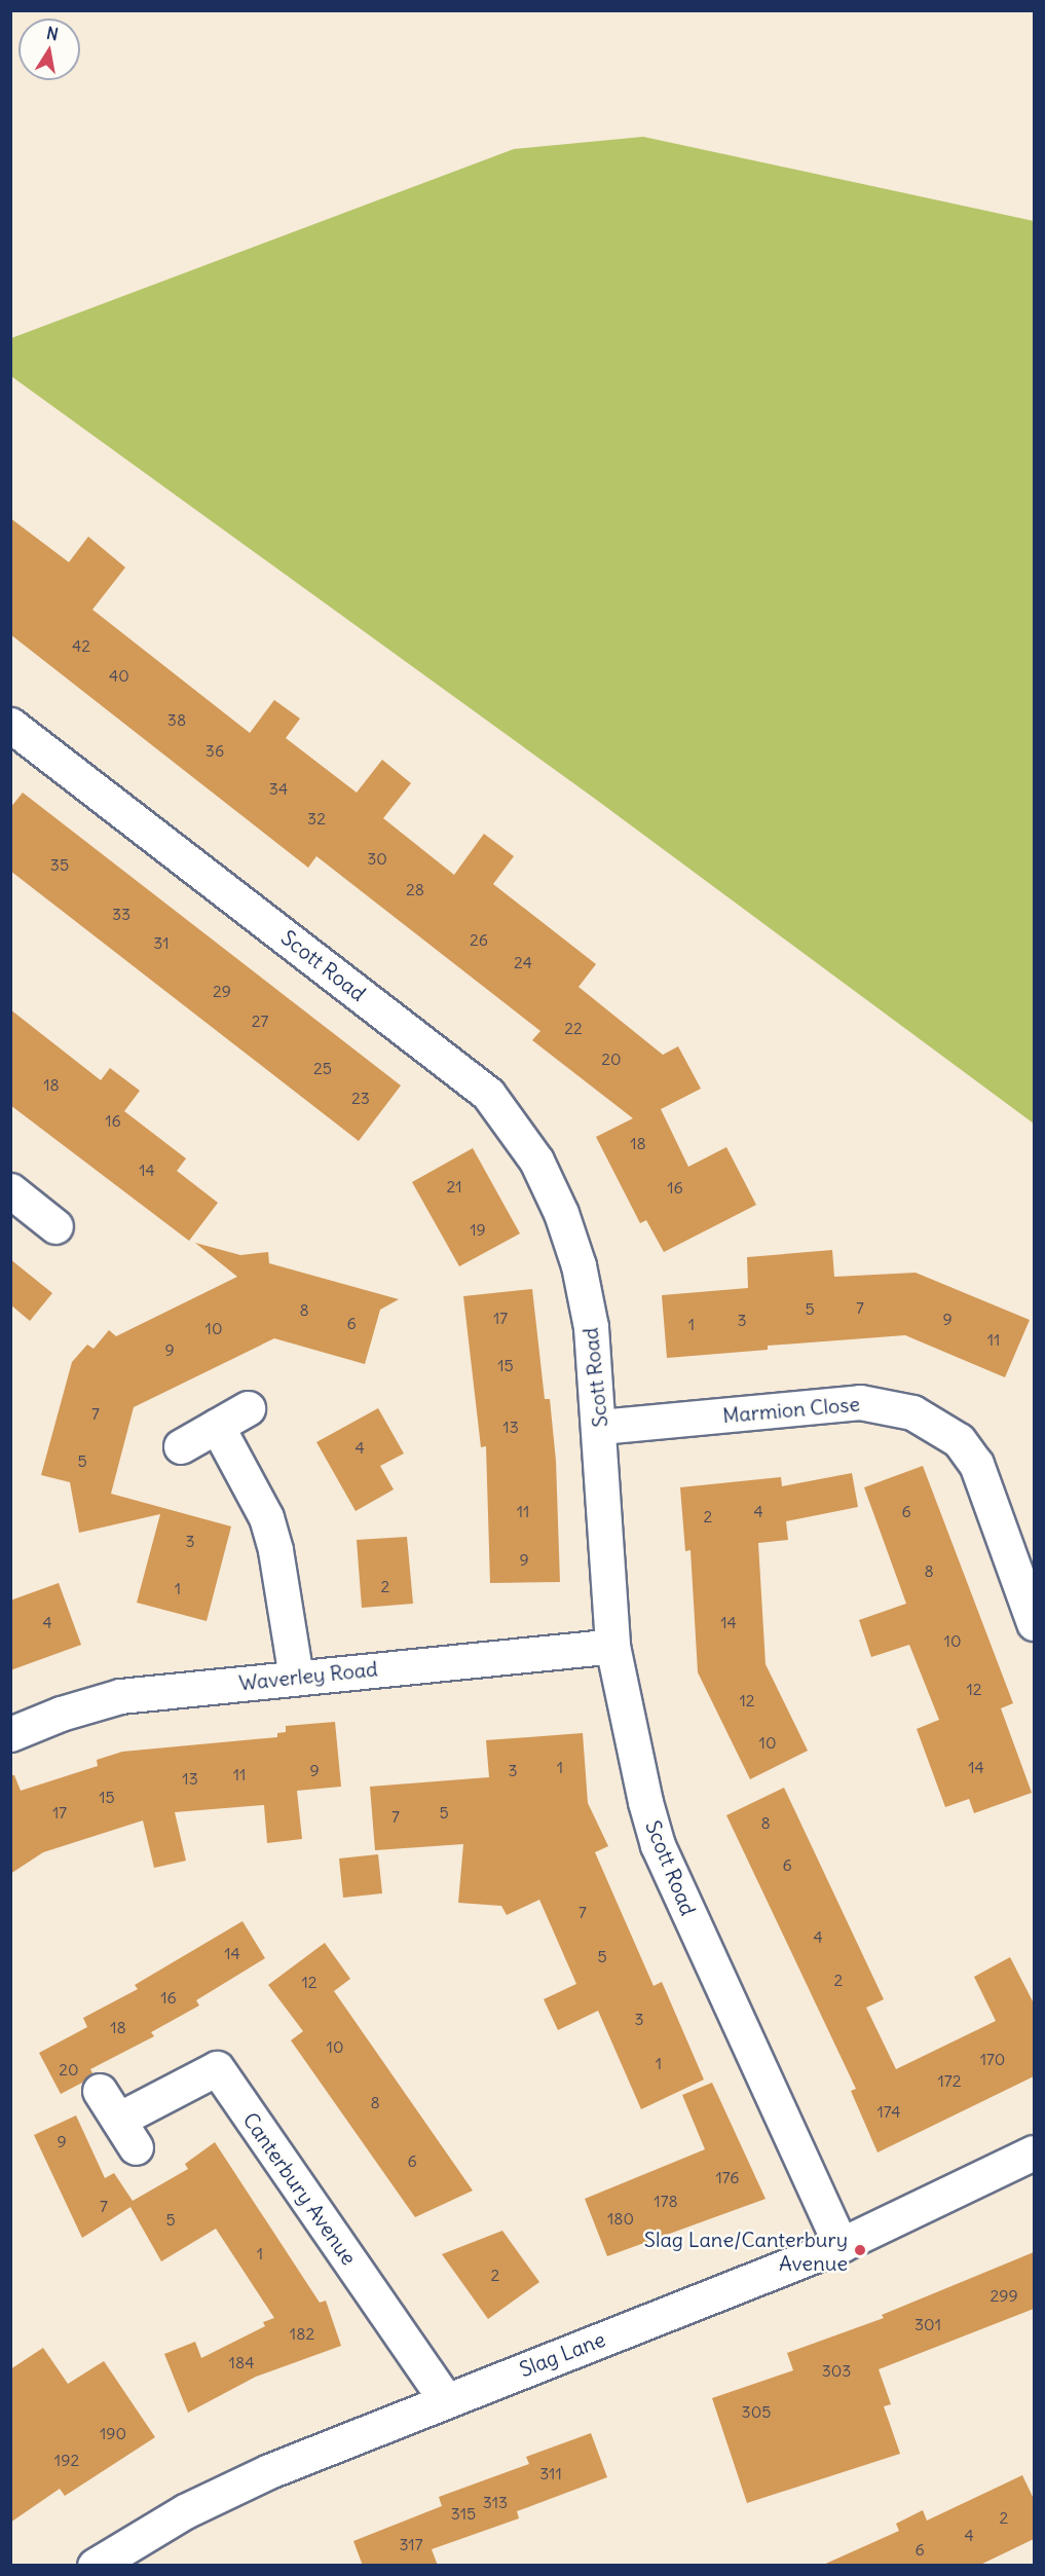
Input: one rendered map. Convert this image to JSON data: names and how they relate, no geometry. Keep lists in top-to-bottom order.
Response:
{
  "streets": {
    "street": [
      "Scott Road",
      "Marmion Close",
      "Waverley Road",
      "Canterbury Avenue",
      "Slag Lane"
    ]
  },
  "crossings": [
    ["Scott Road", "Marmion Close"],
    ["Scott Road", "Waverley Road"],
    ["Scott Road", "Slag Lane"],
    ["Canterbury Avenue", "Slag Lane"]
  ],
  "places": ["Slag Lane/Canterbury Avenue"],
  "house_numbers": [
    "42",
    "40",
    "38",
    "36",
    "34",
    "32",
    "30",
    "35",
    "28",
    "33",
    "26",
    "31",
    "24",
    "29",
    "27",
    "22",
    "20",
    "25",
    "18",
    "23",
    "16",
    "18",
    "14",
    "21",
    "16",
    "19",
    "7",
    "5",
    "8",
    "17",
    "9",
    "3",
    "6",
    "1",
    "10",
    "11",
    "9",
    "15",
    "7",
    "13",
    "4",
    "5",
    "11",
    "4",
    "6",
    "2",
    "3",
    "9",
    "8",
    "2",
    "1",
    "4",
    "14",
    "10",
    "12",
    "12",
    "10",
    "1",
    "14",
    "9",
    "3",
    "11",
    "13",
    "15",
    "17",
    "5",
    "7",
    "8",
    "6",
    "7",
    "4",
    "14",
    "5",
    "2",
    "12",
    "16",
    "3",
    "18",
    "10",
    "170",
    "1",
    "20",
    "172",
    "8",
    "174",
    "9",
    "6",
    "176",
    "178",
    "7",
    "180",
    "5",
    "1",
    "2",
    "299",
    "301",
    "182",
    "184",
    "303",
    "305",
    "190",
    "192",
    "311",
    "313",
    "315",
    "2",
    "4",
    "317",
    "6"
  ],
  "north": "top"
}
